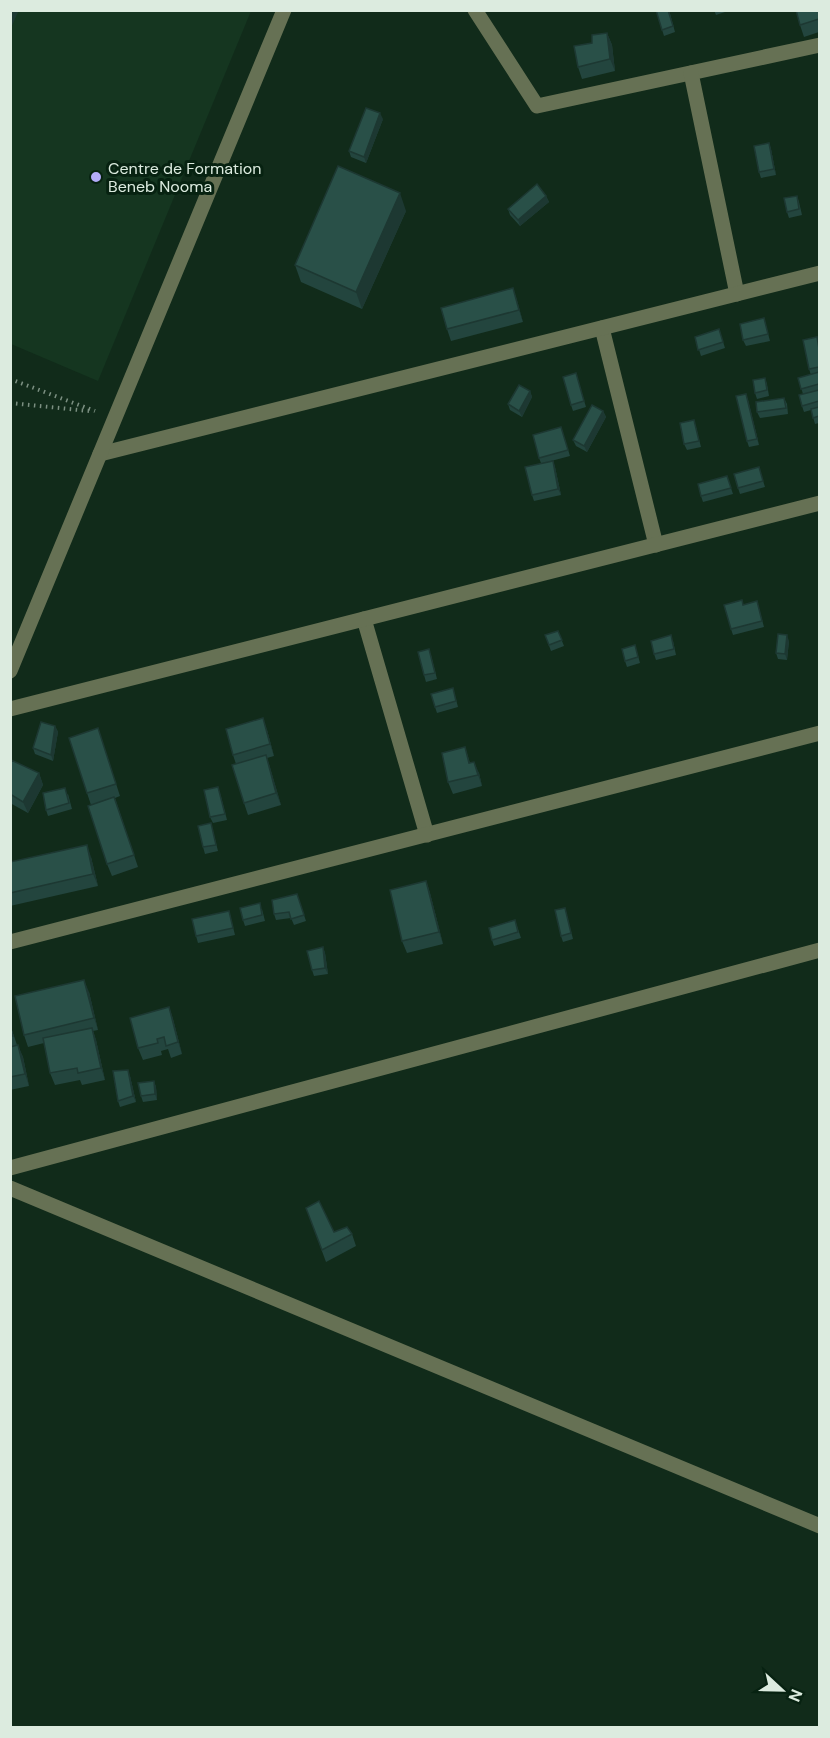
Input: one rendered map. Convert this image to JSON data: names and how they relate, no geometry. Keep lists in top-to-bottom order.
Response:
{
  "places": ["Centre de Formation Beneb Nooma"],
  "north": "right"
}
